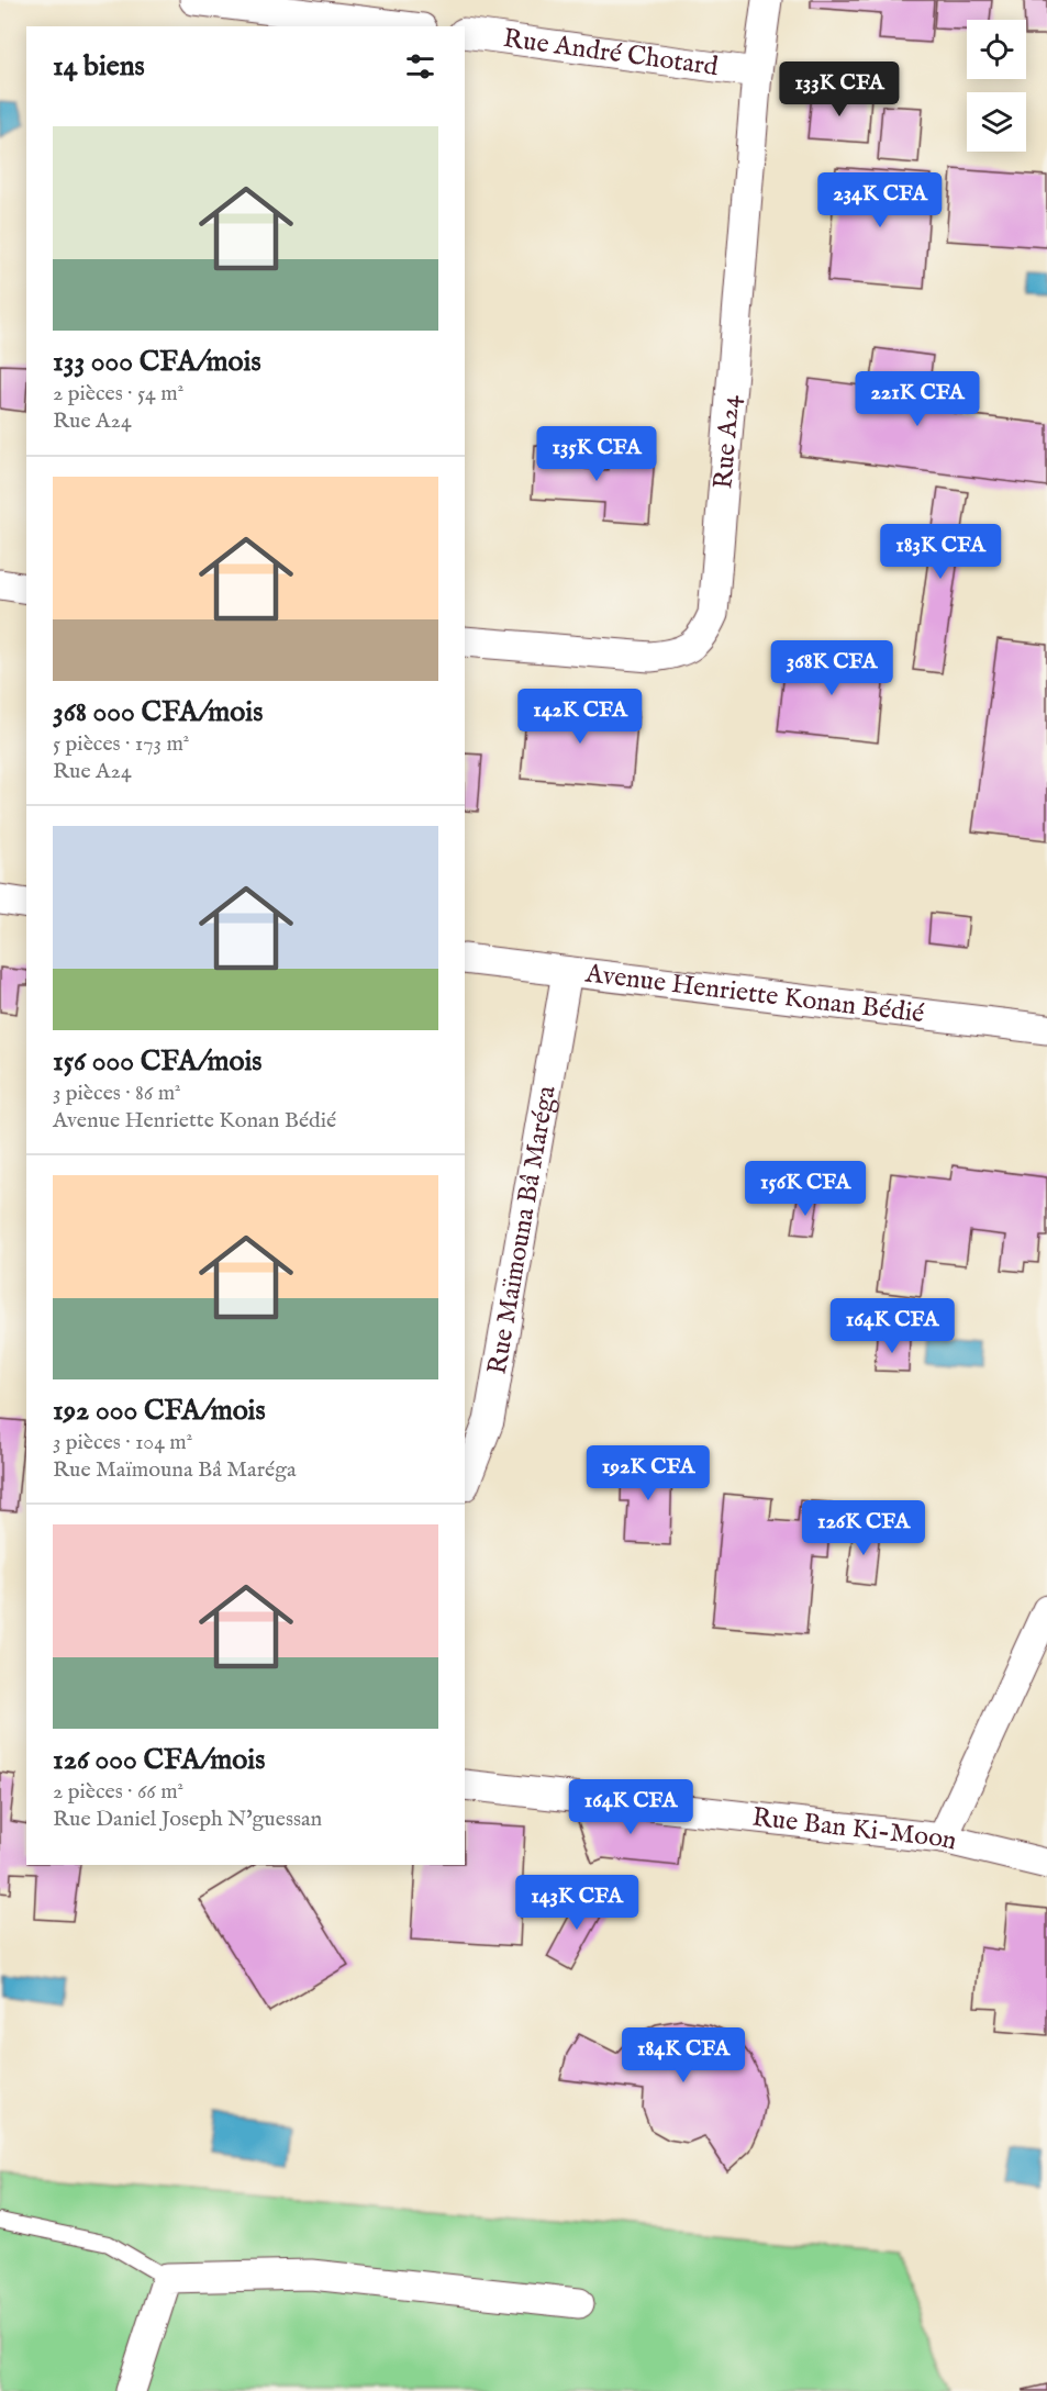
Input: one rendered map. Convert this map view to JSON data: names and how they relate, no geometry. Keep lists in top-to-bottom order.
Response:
{
  "streets": {
    "street": [
      "Rue André Chotard",
      "Rue A24",
      "Avenue Henriette Konan Bédié",
      "Rue Maïmouna Bâ Maréga",
      "Rue Ban Ki-Moon"
    ]
  },
  "crossings": [
    ["Rue André Chotard", "Rue A24"],
    ["Avenue Henriette Konan Bédié", "Rue Maïmouna Bâ Maréga"]
  ],
  "page": {
    "heading": "14 biens",
    "price": [
      "133K CFA",
      "234K CFA",
      "221K CFA",
      "135K CFA",
      "183K CFA",
      "368K CFA",
      "142K CFA",
      "156K CFA",
      "164K CFA",
      "192K CFA",
      "126K CFA",
      "164K CFA",
      "143K CFA",
      "184K CFA"
    ],
    "list": [
      {
        "name": "133 000 CFA/mois",
        "note": "2 pièces · 54 m² · Rue A24"
      },
      {
        "name": "368 000 CFA/mois",
        "note": "5 pièces · 173 m² · Rue A24"
      },
      {
        "name": "156 000 CFA/mois",
        "note": "3 pièces · 86 m² · Avenue Henriette Konan Bédié"
      },
      {
        "name": "192 000 CFA/mois",
        "note": "3 pièces · 104 m² · Rue Maïmouna Bâ Maréga"
      },
      {
        "name": "126 000 CFA/mois",
        "note": "2 pièces · 66 m² · Rue Daniel Joseph N'guessan"
      }
    ]
  }
}
